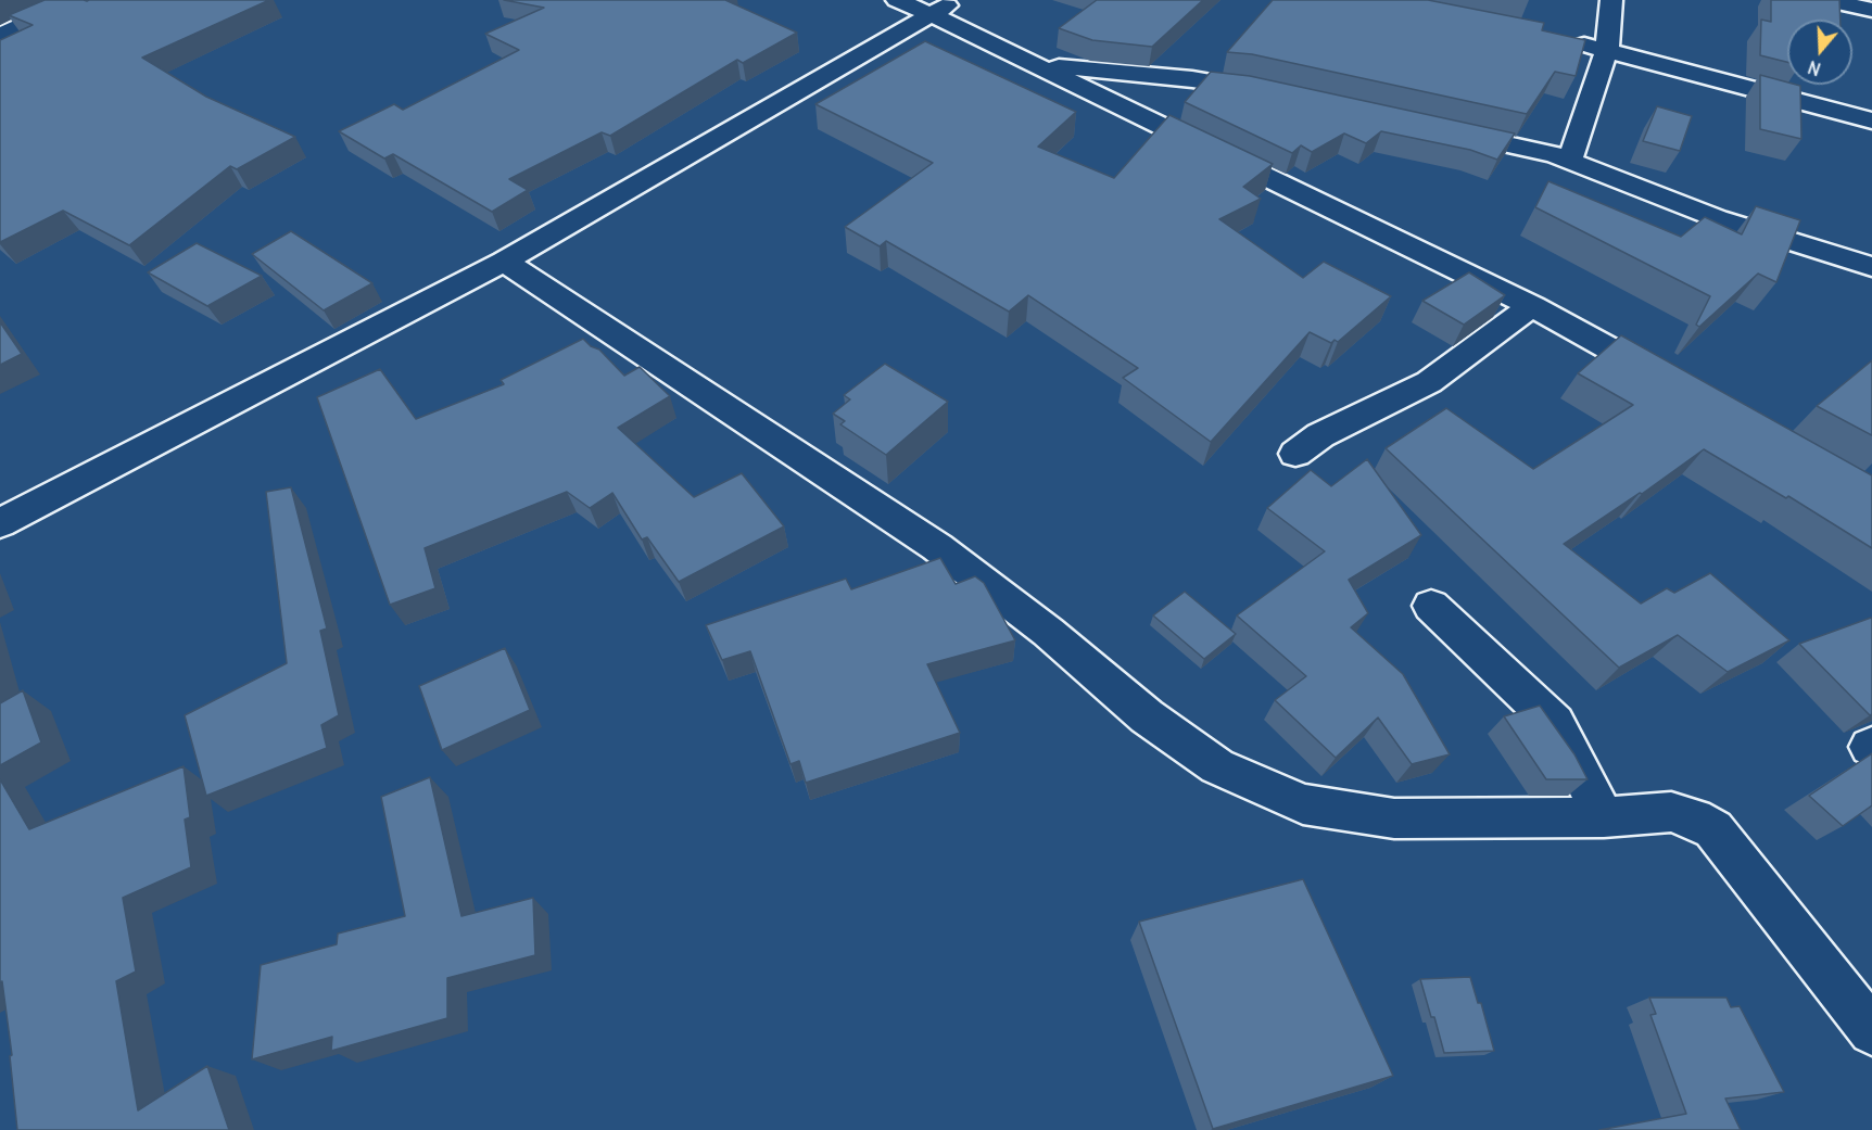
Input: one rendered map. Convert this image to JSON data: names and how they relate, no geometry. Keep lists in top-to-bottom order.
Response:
{
  "north": "bottom"
}
